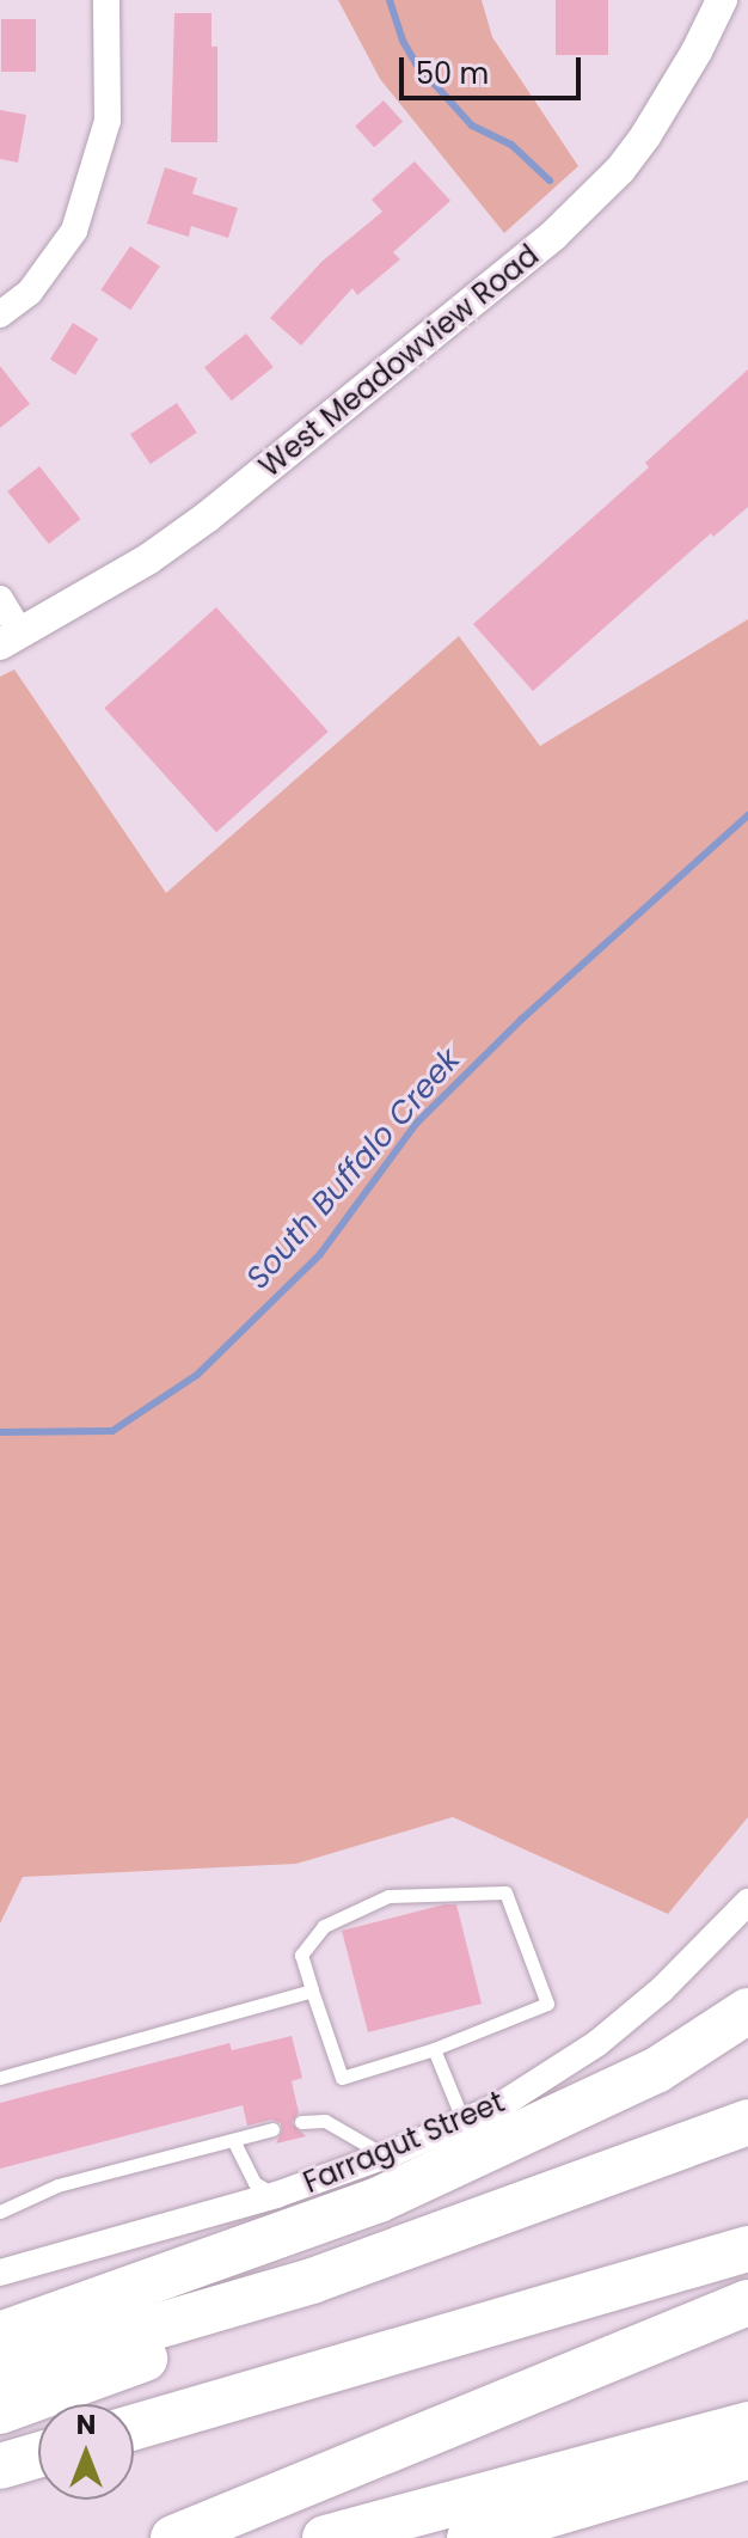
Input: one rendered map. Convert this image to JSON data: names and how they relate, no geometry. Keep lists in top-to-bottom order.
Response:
{
  "streets": {
    "street": ["West Meadowview Road", "Farragut Street"]
  },
  "water": ["South Buffalo Creek"],
  "scale_bar": "50 m",
  "north": "top"
}
